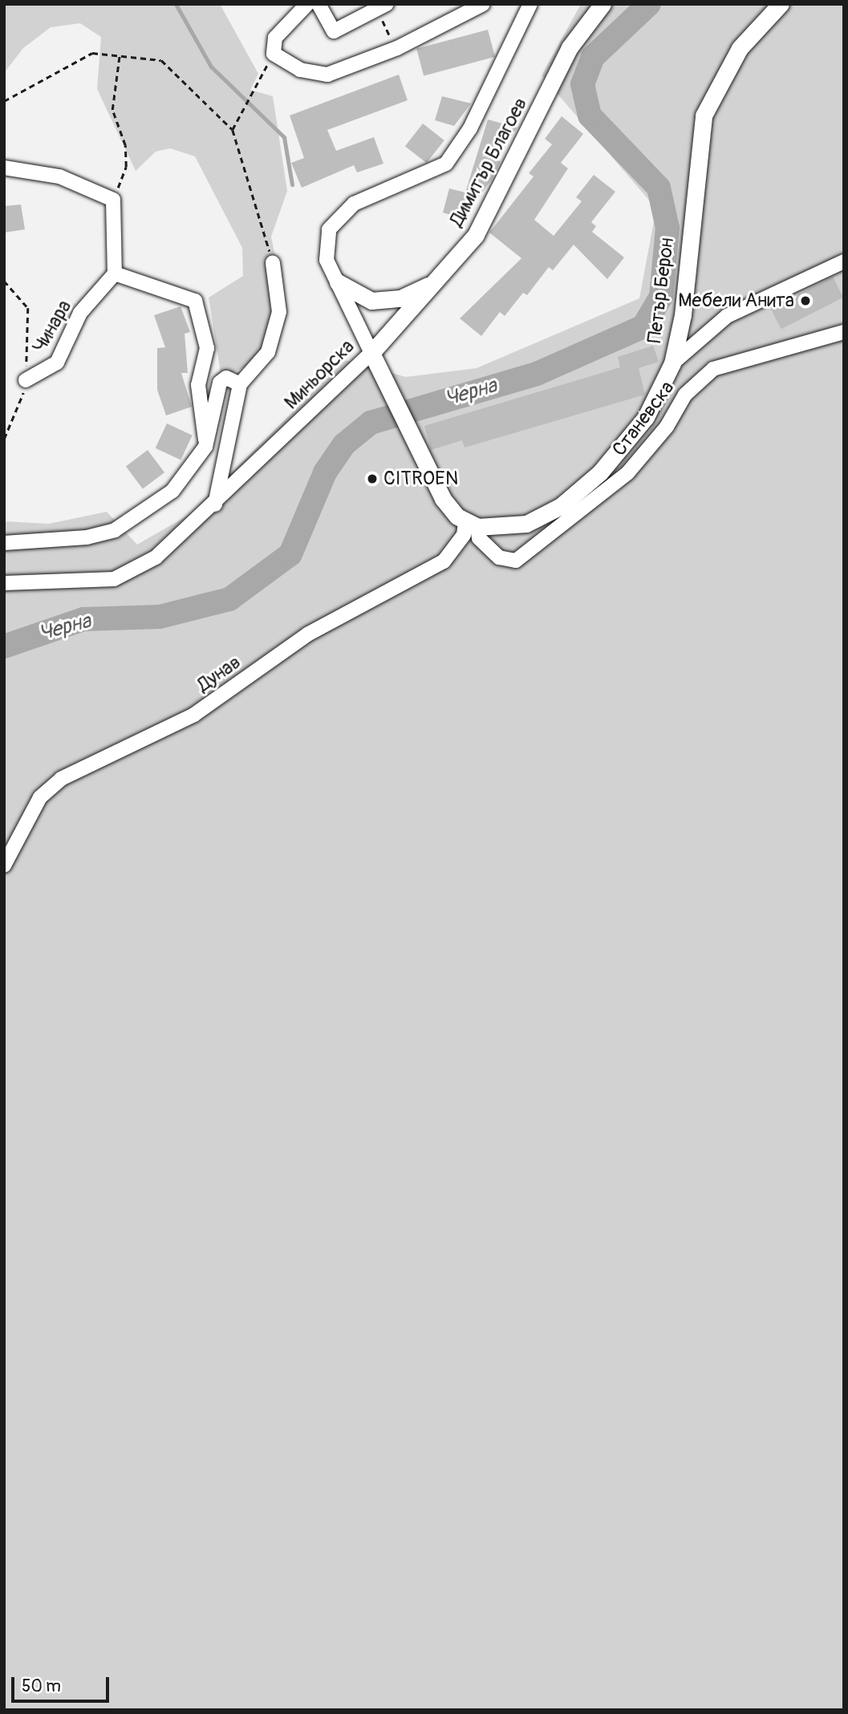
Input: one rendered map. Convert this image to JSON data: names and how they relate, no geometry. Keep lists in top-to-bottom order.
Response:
{
  "streets": {
    "main road": ["Димитър Благоев", "Петър Берон"],
    "street": [
      "Чинара",
      "Миньорска",
      "Станевска",
      "Дунав"
    ]
  },
  "crossings": [
    ["Димитър Благоев", "Миньорска"],
    ["Петър Берон", "Станевска"],
    ["Петър Берон", "Дунав"],
    ["Станевска", "Дунав"]
  ],
  "water": ["Черна"],
  "places": ["Мебели Анита", "CITROEN"],
  "scale_bar": "50 m"
}
